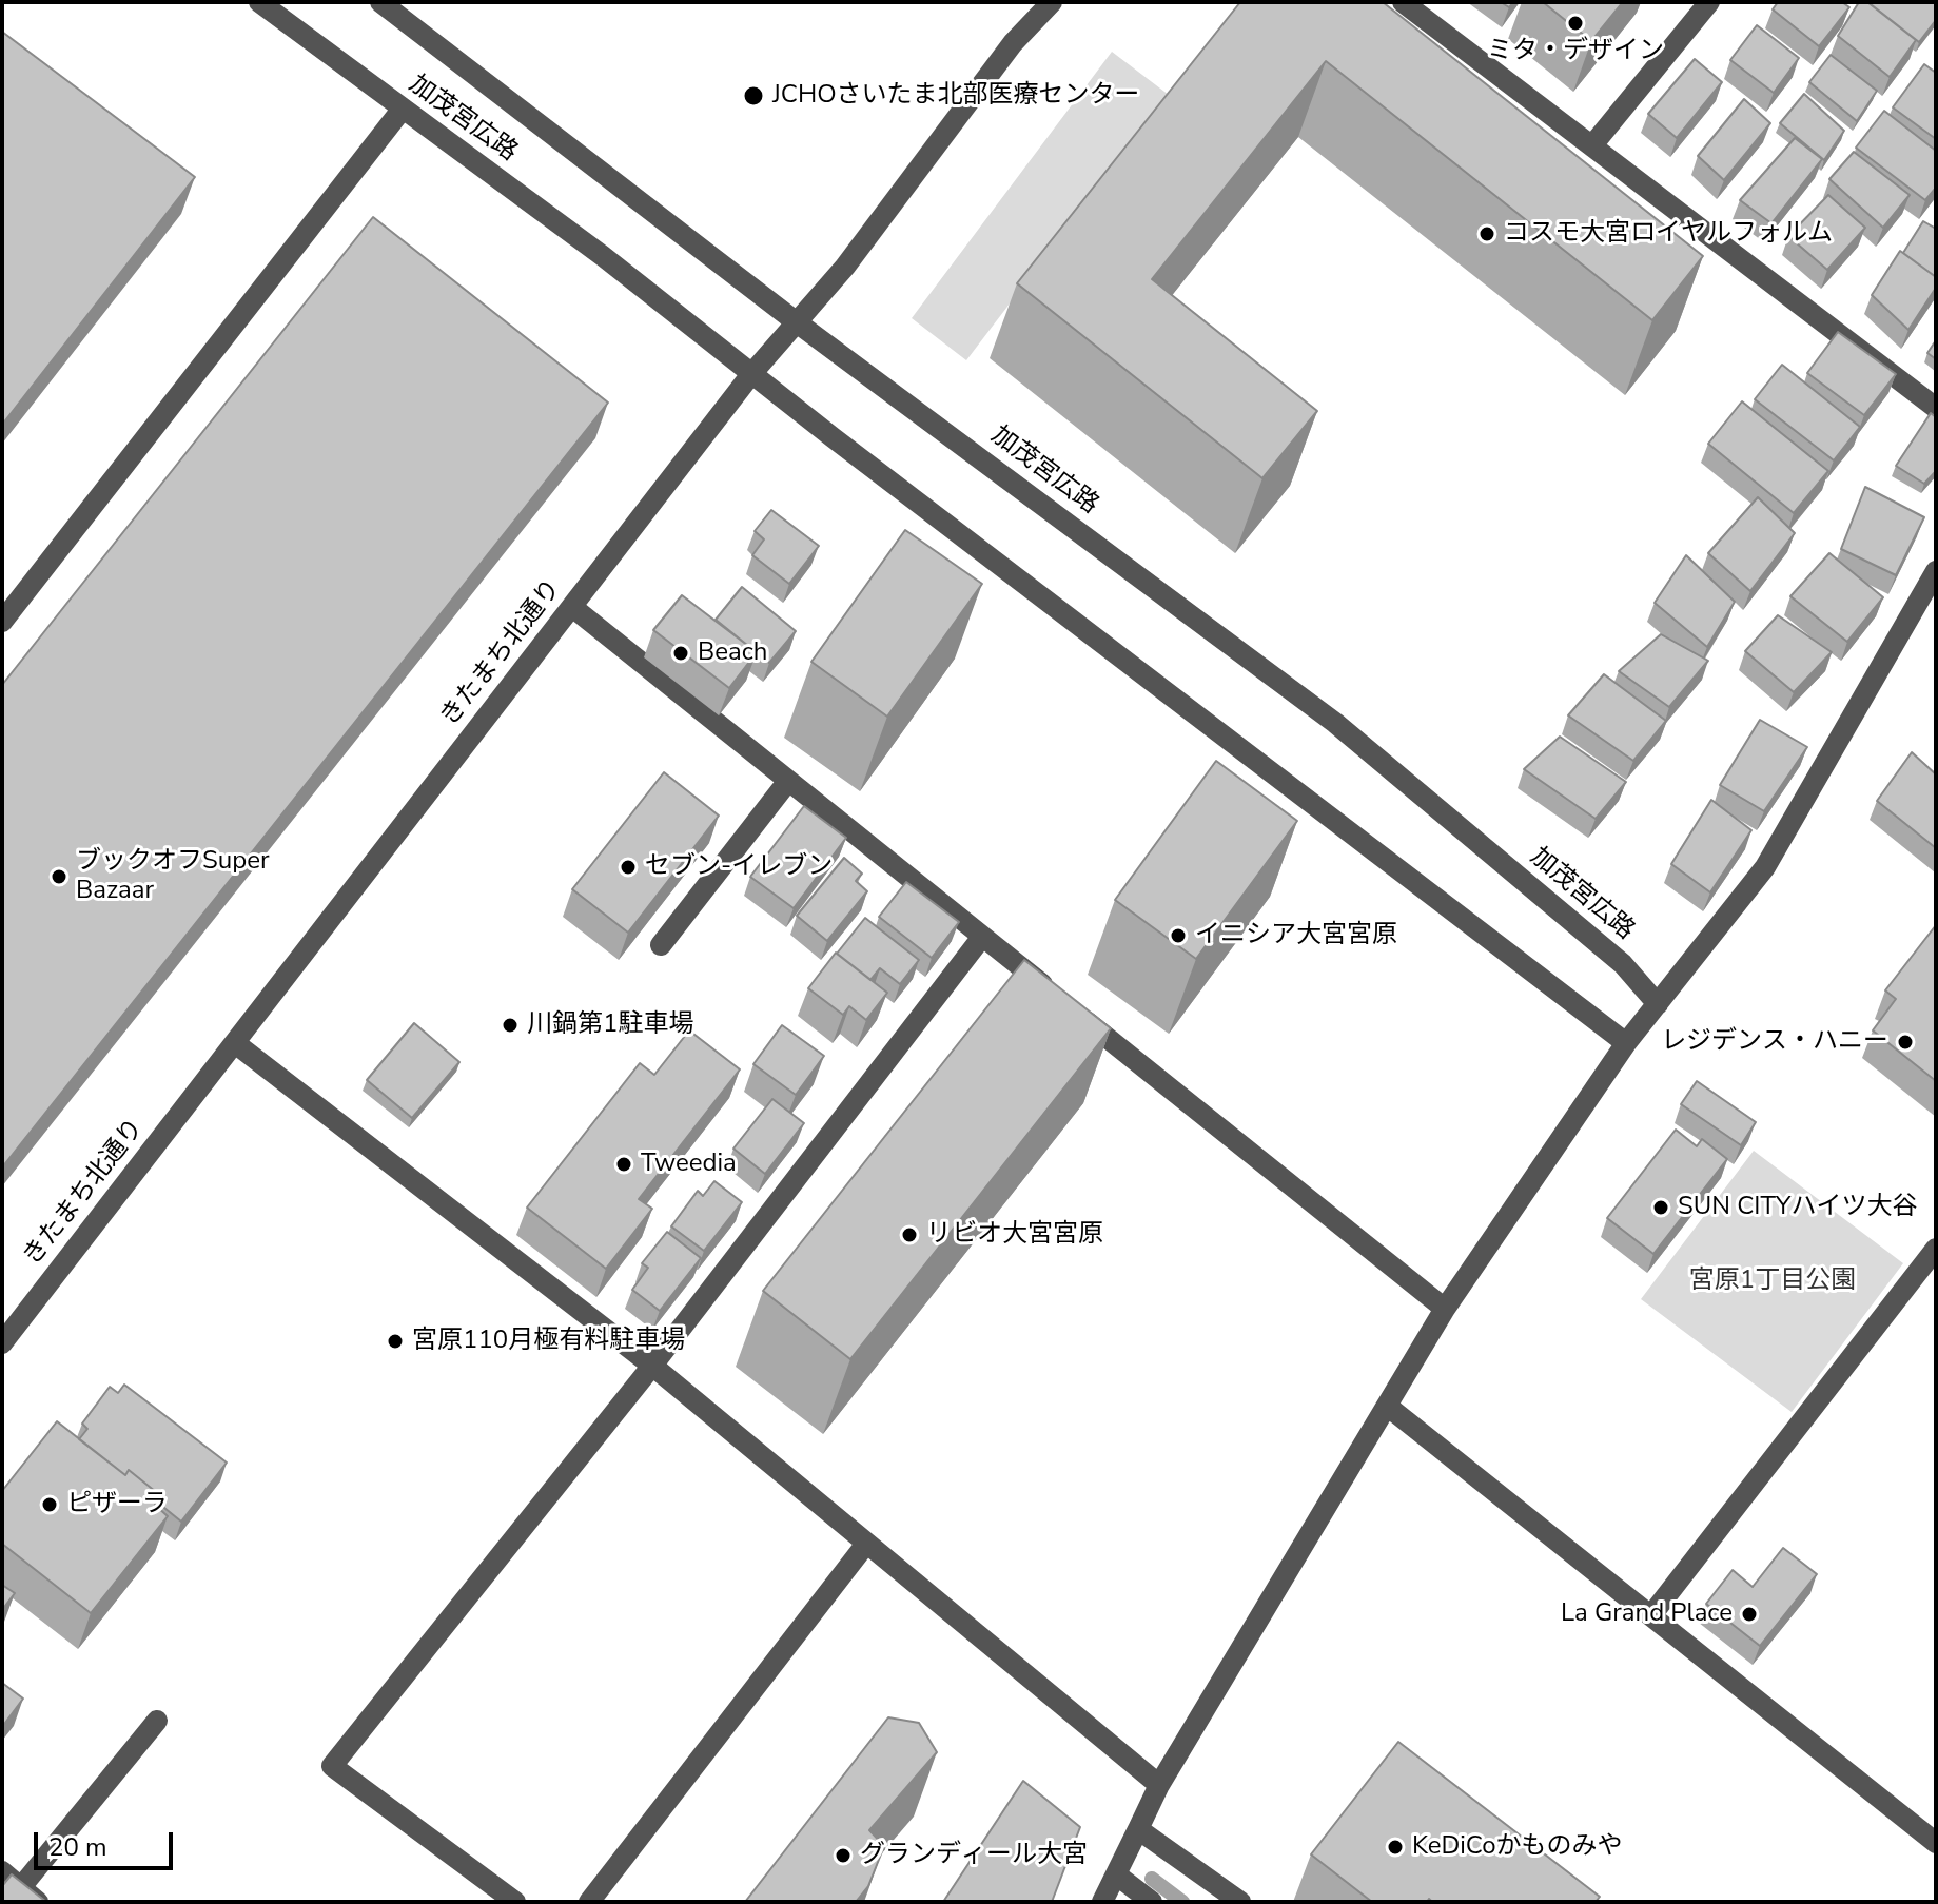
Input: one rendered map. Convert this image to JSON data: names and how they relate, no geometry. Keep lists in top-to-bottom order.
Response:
{
  "streets": {
    "street": ["加茂宮広路", "きたまち北通り"]
  },
  "crossings": [
    ["加茂宮広路", "きたまち北通り"]
  ],
  "parks": ["宮原1丁目公園"],
  "places": [
    "ミタ・デザイン",
    "JCHOさいたま北部医療センター",
    "コスモ大宮ロイヤルフォルム",
    "Beach",
    "セブン-イレブン",
    "ブックオフSuper Bazaar",
    "イニシア大宮宮原",
    "川鍋第1駐車場",
    "レジデンス・ハニー",
    "Tweedia",
    "SUN CITYハイツ大谷",
    "リビオ大宮宮原",
    "宮原110月極有料駐車場",
    "ピザーラ",
    "La Grand Place",
    "KeDiCoかものみや",
    "グランディール大宮"
  ],
  "scale_bar": "20 m"
}
